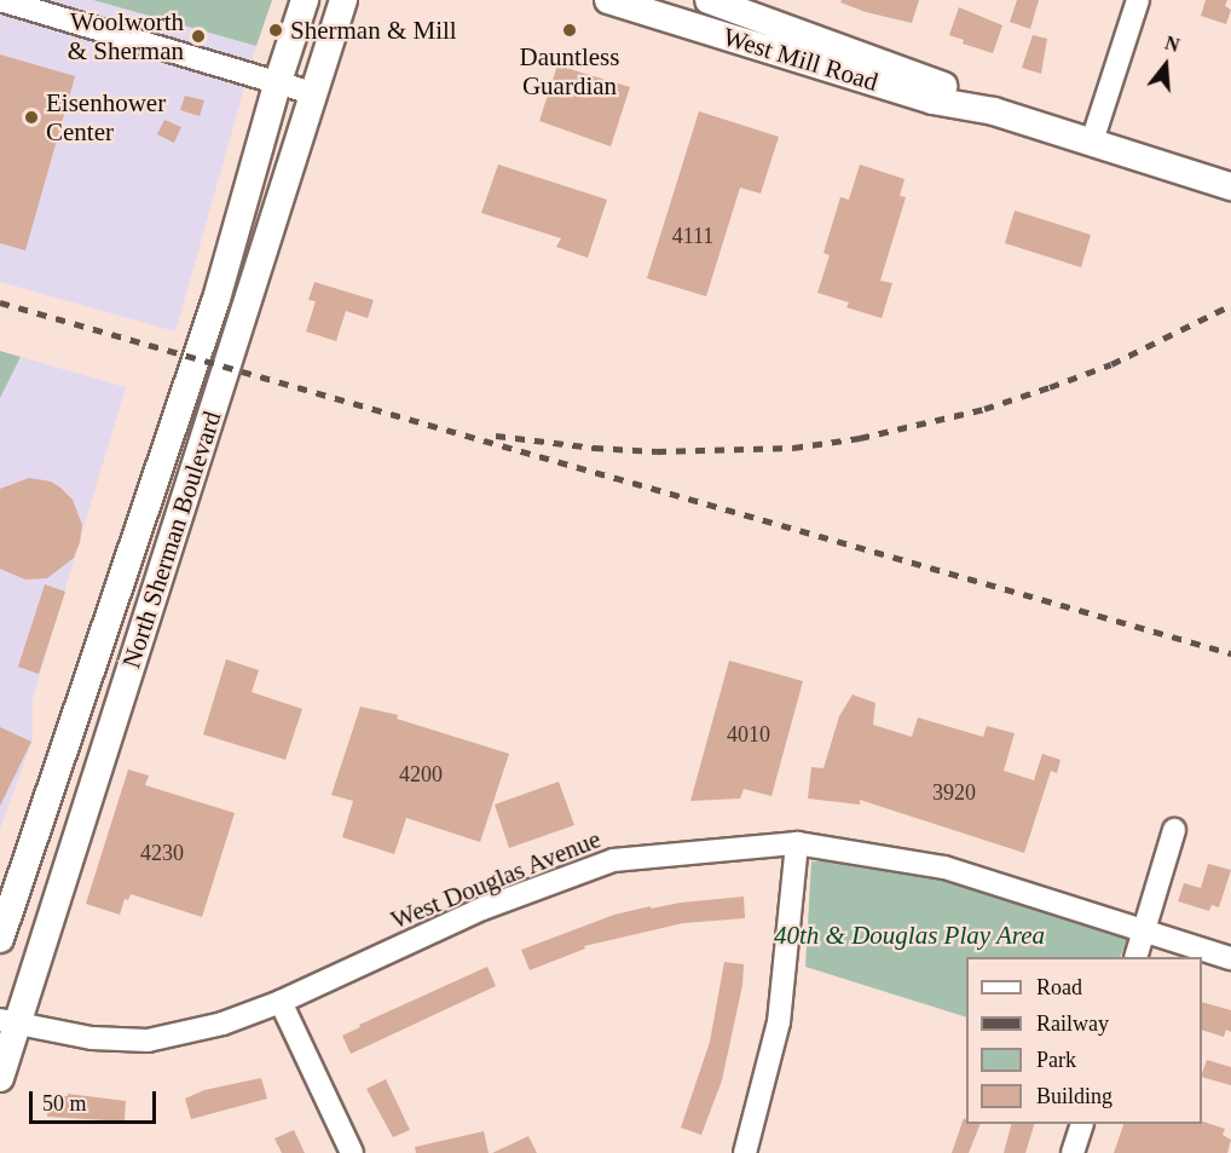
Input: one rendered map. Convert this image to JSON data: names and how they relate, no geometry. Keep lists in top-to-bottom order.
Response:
{
  "streets": {
    "main road": ["West Mill Road", "North Sherman Boulevard"],
    "street": ["West Douglas Avenue"]
  },
  "crossings": [
    ["North Sherman Boulevard", "West Douglas Avenue"]
  ],
  "parks": ["40th & Douglas Play Area"],
  "places": [
    "Sherman & Mill",
    "Dauntless Guardian",
    "Woolworth & Sherman",
    "Eisenhower Center"
  ],
  "house_numbers": [
    "4111",
    "4010",
    "4200",
    "3920",
    "4230"
  ],
  "legend": [
    "Road",
    "Railway",
    "Park",
    "Building"
  ],
  "scale_bar": "50 m",
  "north": "top"
}
